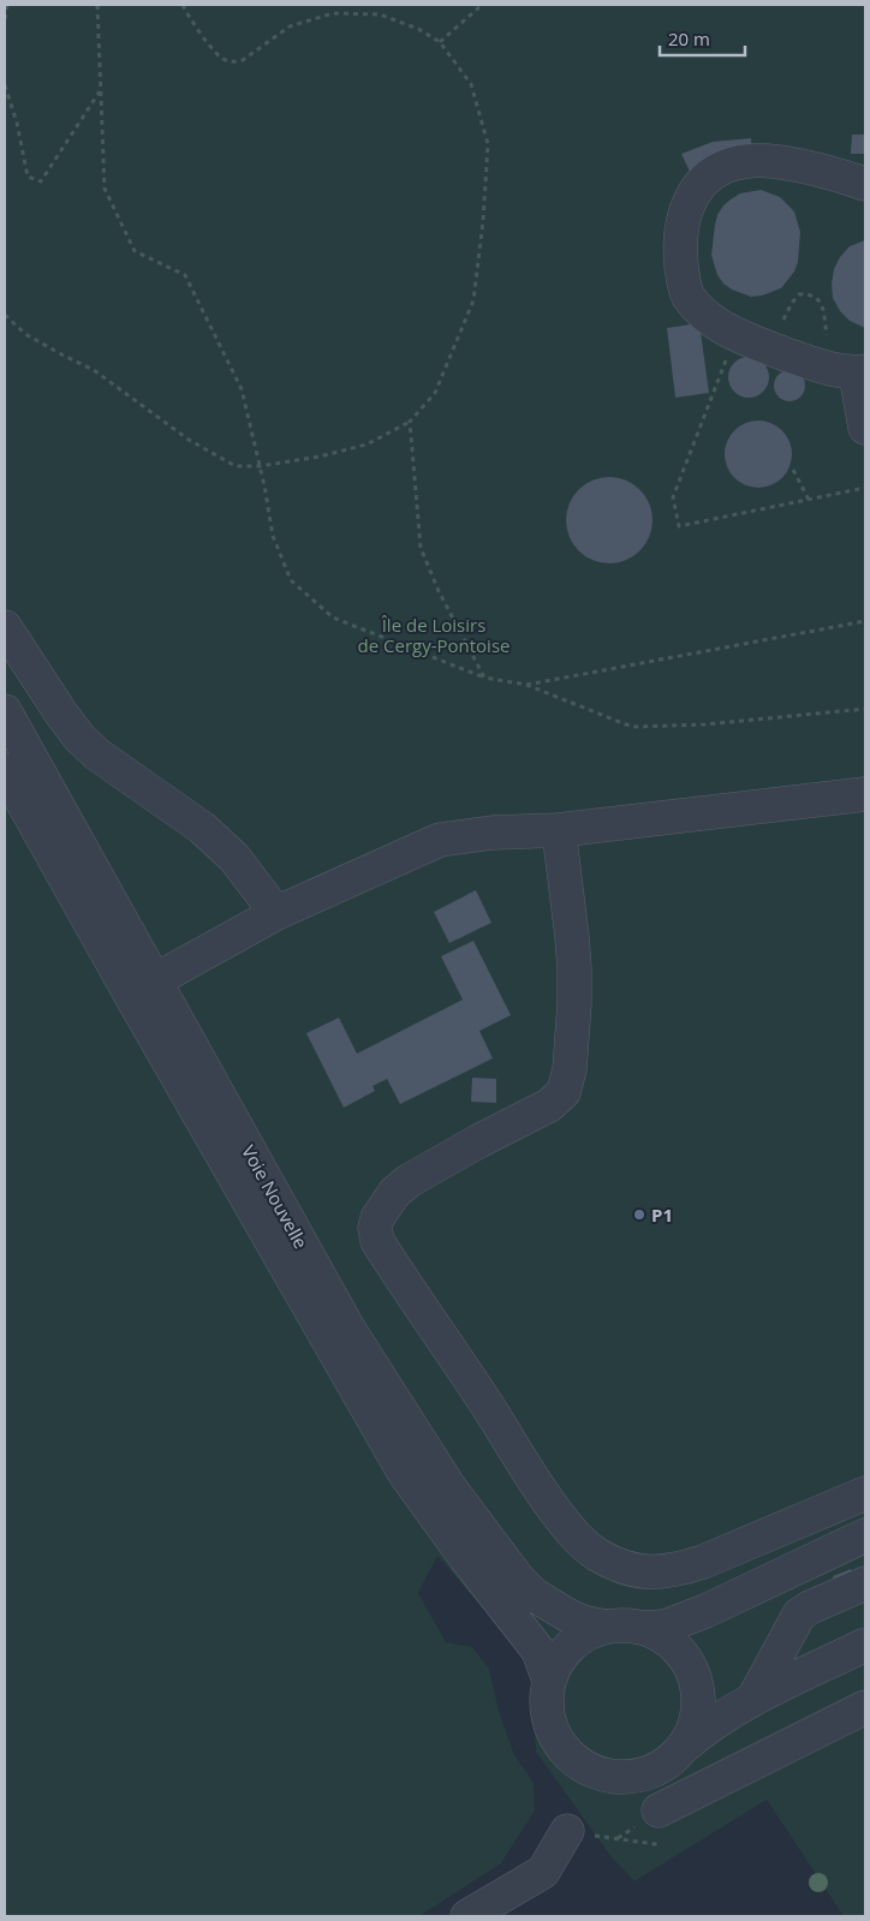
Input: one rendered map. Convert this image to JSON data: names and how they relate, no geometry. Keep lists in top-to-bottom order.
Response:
{
  "streets": {
    "street": ["Voie Nouvelle"]
  },
  "parks": ["Île de Loisirs de Cergy-Pontoise"],
  "places": ["P1"],
  "scale_bar": "20 m"
}
